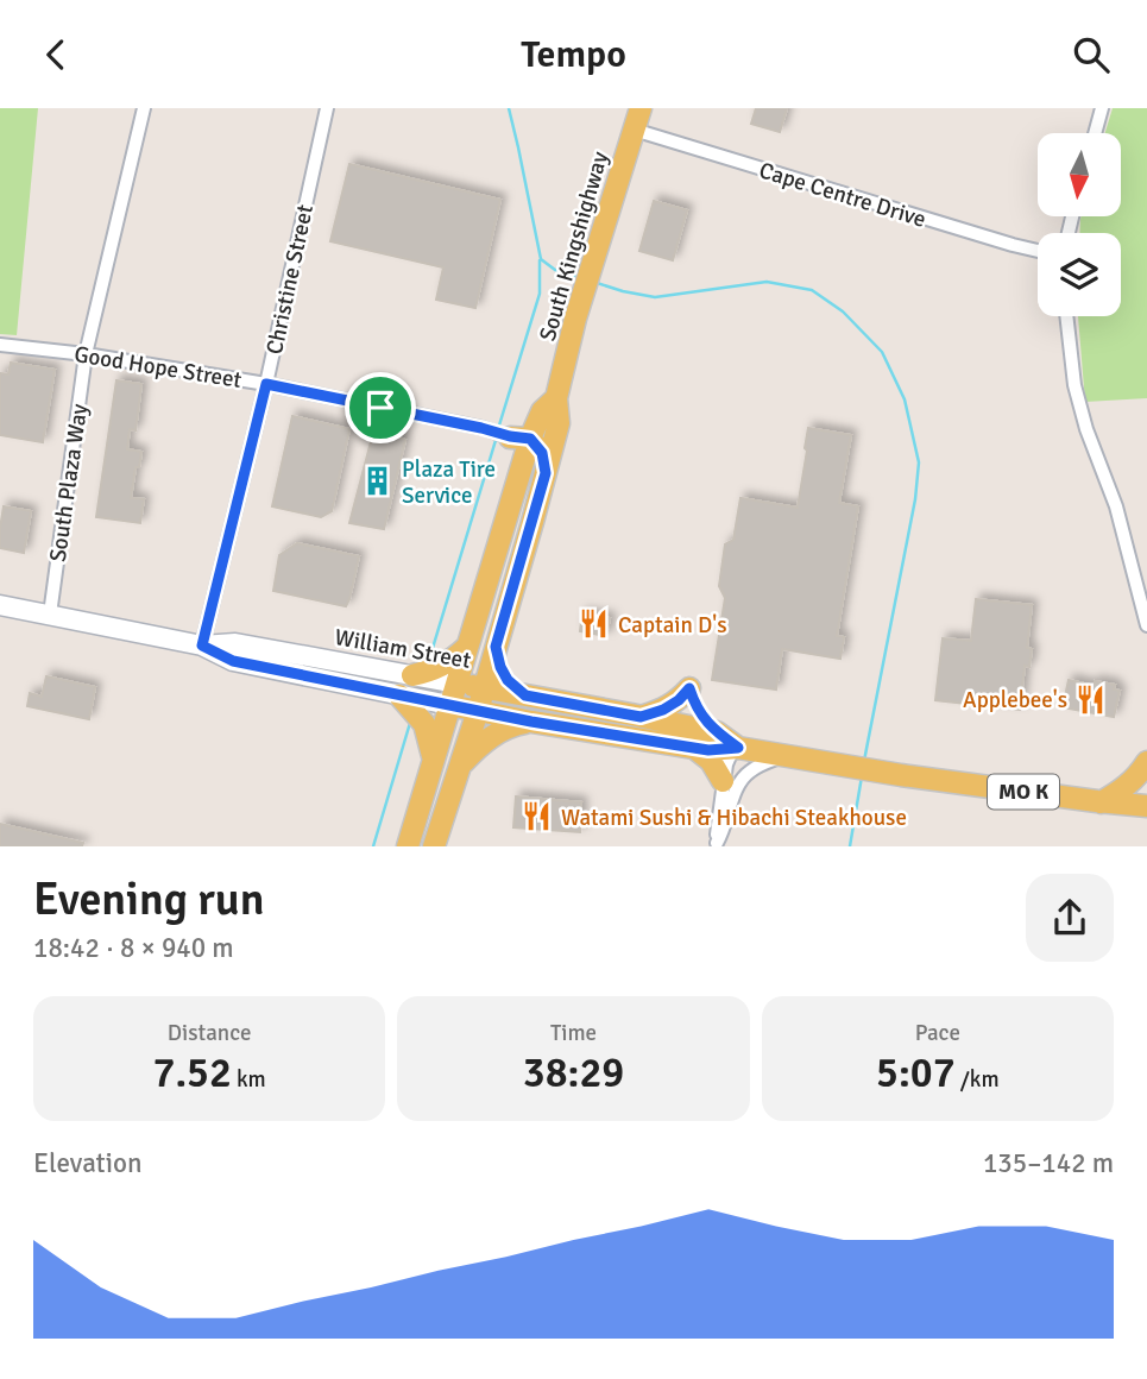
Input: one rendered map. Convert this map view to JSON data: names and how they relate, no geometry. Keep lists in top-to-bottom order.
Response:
{
  "streets": {
    "main road": ["South Kingshighway", "William Street", "MO K"],
    "street": [
      "Cape Centre Drive",
      "Christine Street",
      "Good Hope Street",
      "South Plaza Way"
    ]
  },
  "crossings": [
    ["Cape Centre Drive", "South Kingshighway"],
    ["South Kingshighway", "Good Hope Street"],
    ["South Kingshighway", "William Street"],
    ["Christine Street", "Good Hope Street"],
    ["Christine Street", "William Street"],
    ["Good Hope Street", "South Plaza Way"],
    ["South Plaza Way", "William Street"]
  ],
  "places": {
    "building": ["Plaza Tire Service"],
    "restaurant": ["Captain D's", "Applebee's", "Watami Sushi & Hibachi Steakhouse"]
  },
  "north": "bottom",
  "page": {
    "header": "Tempo",
    "heading": ["Evening run", "18:42 · 8 × 940 m"],
    "stats": [
      ["Distance", "7.52 km"],
      ["Time", "38:29"],
      ["Pace", "5:07 /km"]
    ],
    "chart": ["Elevation", "135–142 m"]
  }
}
